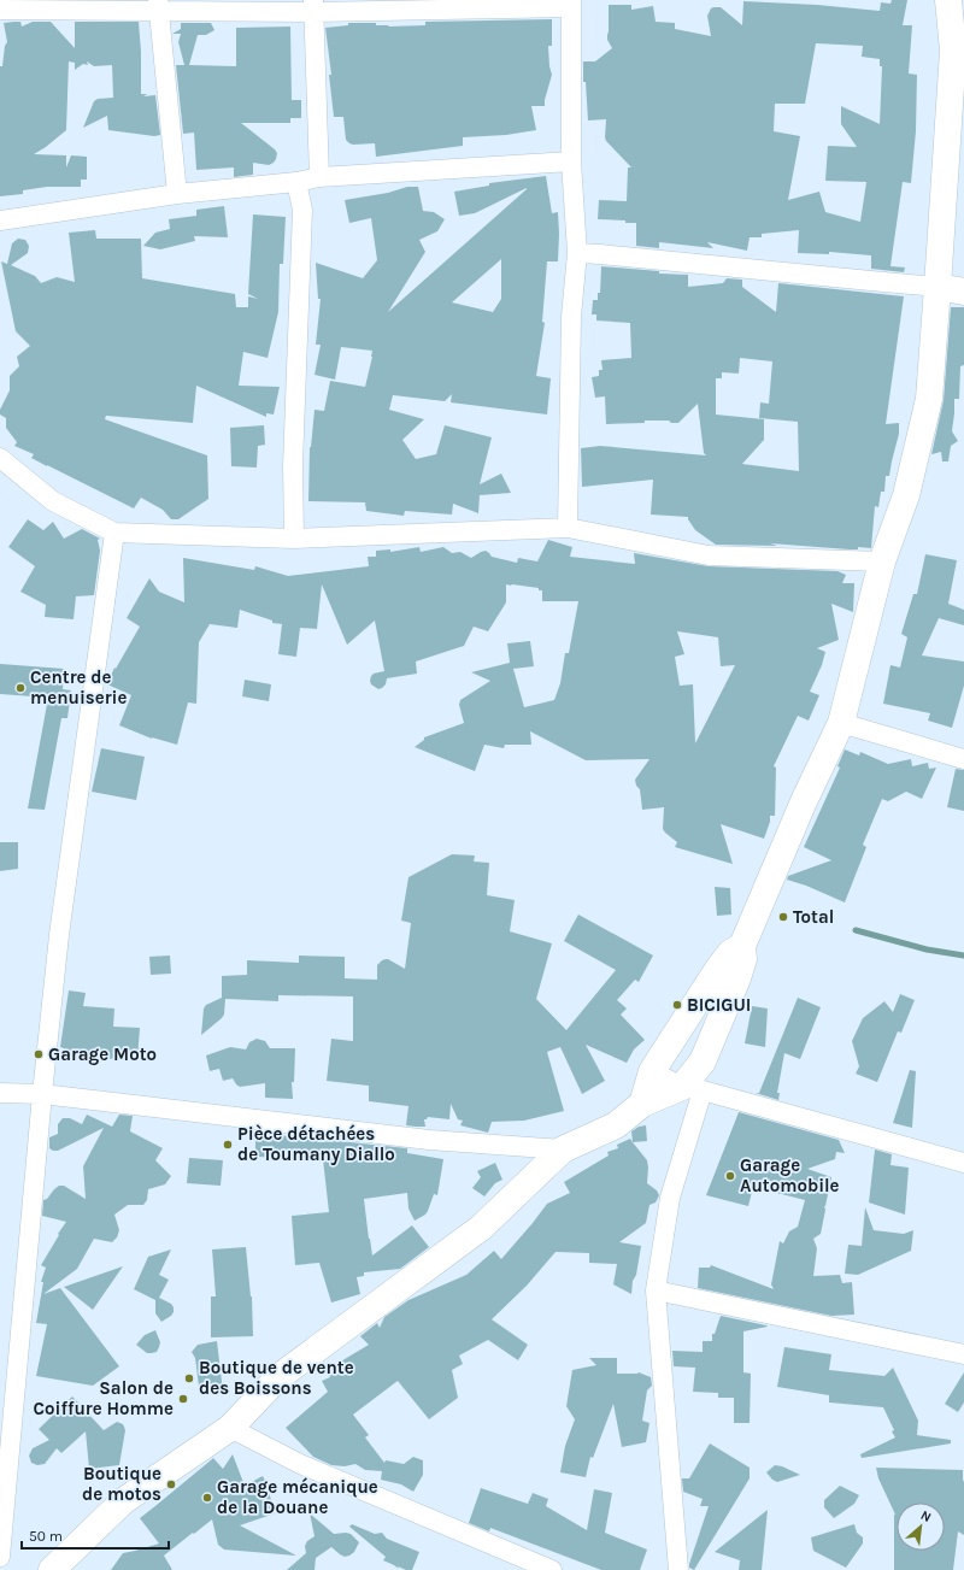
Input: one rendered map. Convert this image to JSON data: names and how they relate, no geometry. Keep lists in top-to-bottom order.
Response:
{
  "places": [
    "Centre de menuiserie",
    "Total",
    "BICIGUI",
    "Garage Moto",
    "Pièce détachées de Toumany Diallo",
    "Garage Automobile",
    "Boutique de vente des Boissons",
    "Salon de Coiffure Homme",
    "Boutique de motos",
    "Garage mécanique de la Douane"
  ],
  "scale_bar": "50 m",
  "north": "top right"
}
